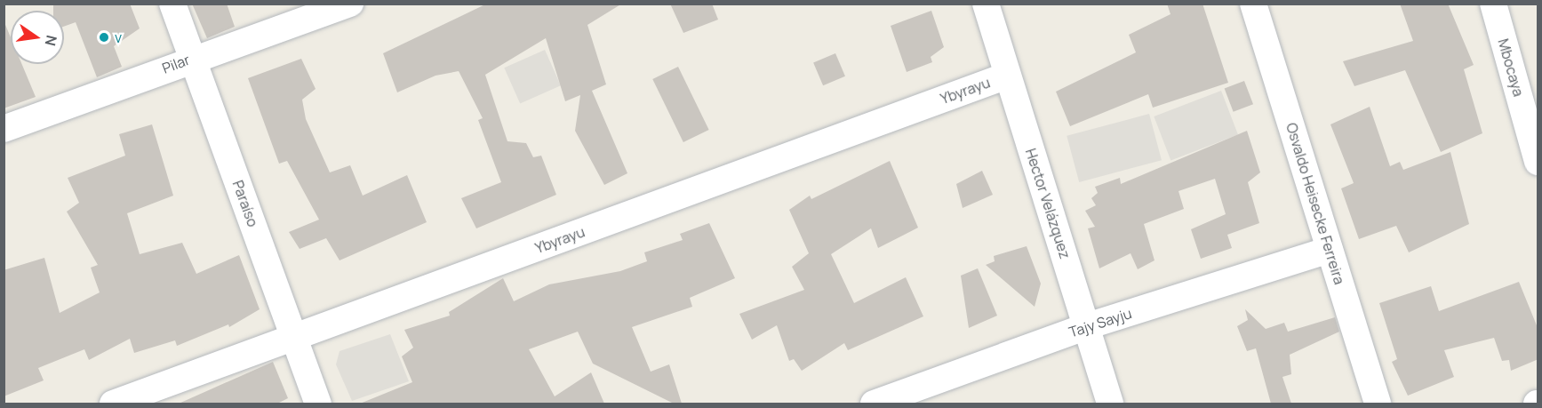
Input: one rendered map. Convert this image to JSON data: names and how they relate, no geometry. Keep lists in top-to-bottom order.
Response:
{
  "streets": {
    "street": [
      "Pilar",
      "Mbocaya",
      "Ybyrayu",
      "Paraíso",
      "Hector Velázquez",
      "Osvaldo Heisecke Ferreira",
      "Tajy Sayju"
    ]
  },
  "crossings": [
    ["Pilar", "Paraíso"],
    ["Ybyrayu", "Paraíso"],
    ["Ybyrayu", "Hector Velázquez"],
    ["Hector Velázquez", "Tajy Sayju"],
    ["Osvaldo Heisecke Ferreira", "Tajy Sayju"]
  ],
  "places": ["v"],
  "north": "right"
}
